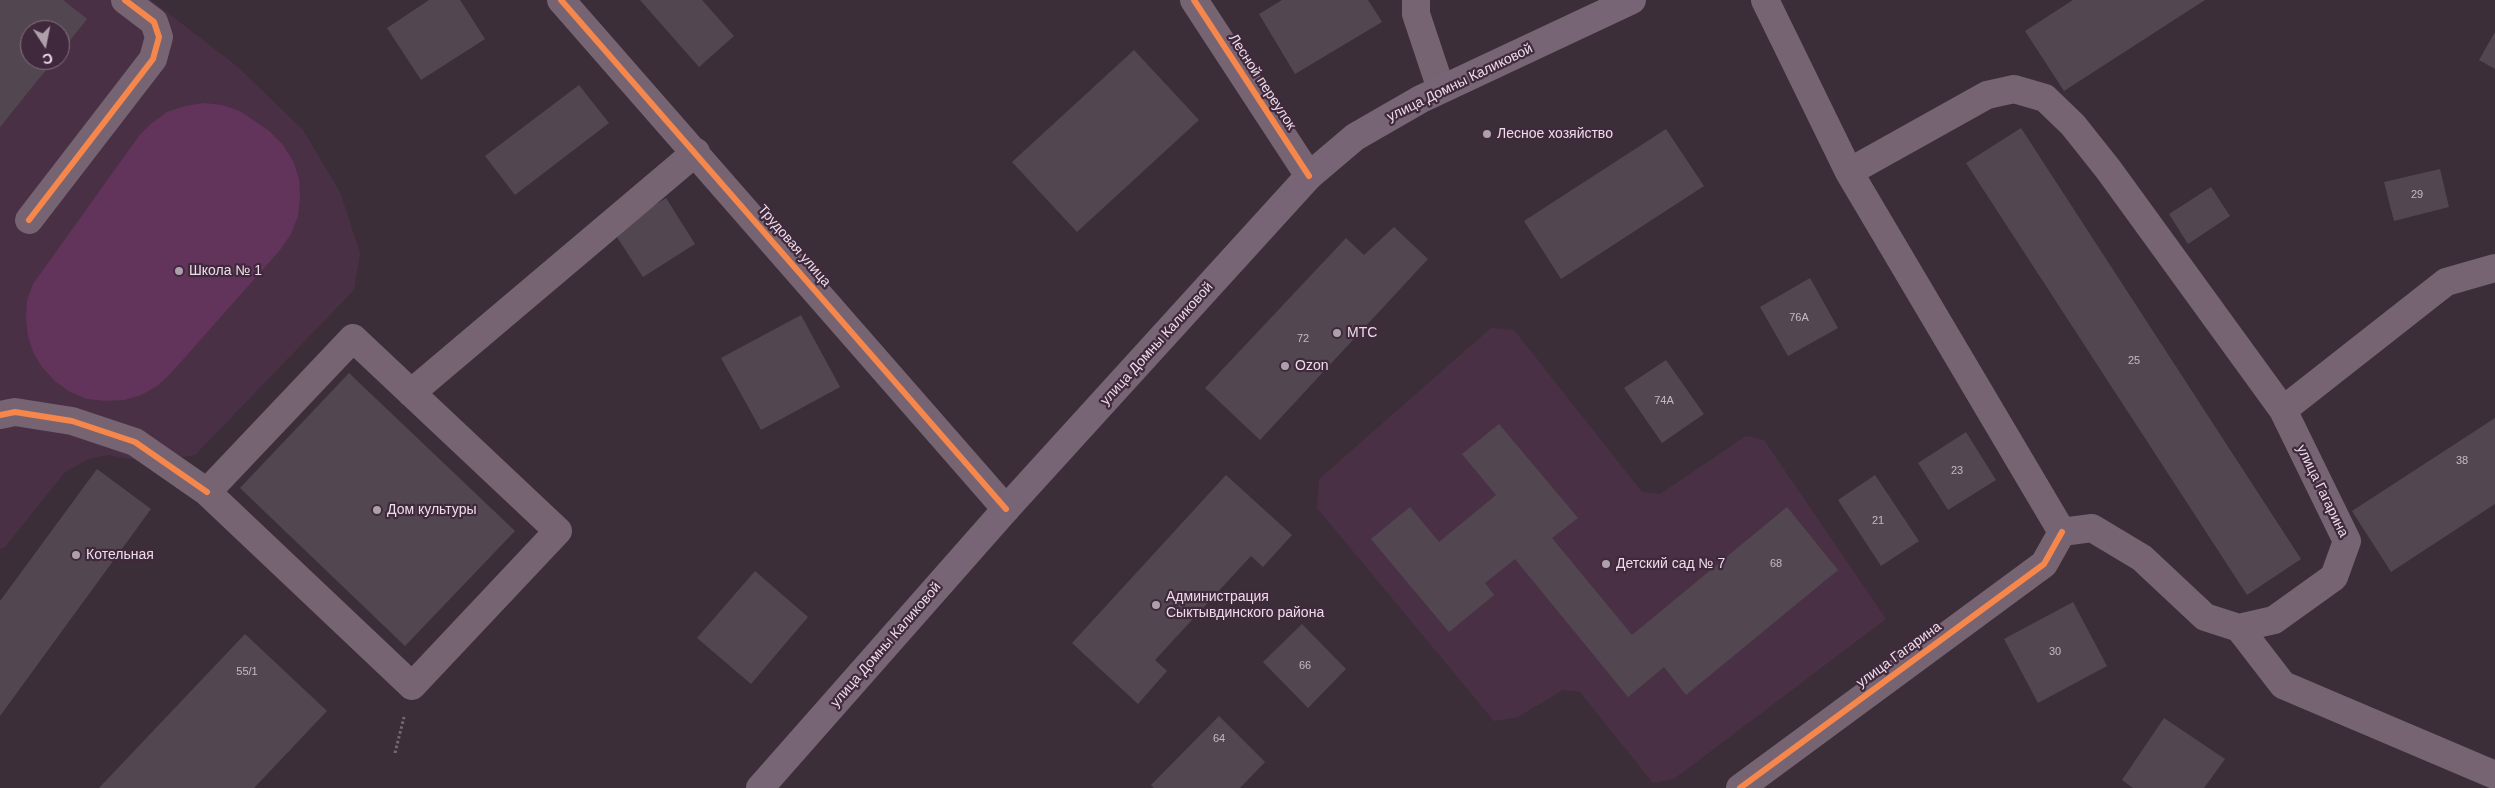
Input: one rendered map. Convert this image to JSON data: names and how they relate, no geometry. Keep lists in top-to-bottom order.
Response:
{
  "streets": {
    "main road": ["улица Домны Каликовой"],
    "street": ["Лесной переулок", "Трудовая улица", "улица Гагарина"]
  },
  "crossings": [
    ["Лесной переулок", "улица Домны Каликовой"],
    ["улица Домны Каликовой", "Трудовая улица"]
  ],
  "places": [
    "Лесное хозяйство",
    "Школа № 1",
    "МТС",
    "Ozon",
    "Дом культуры",
    "Котельная",
    "Детский сад № 7",
    "Администрация Сыктывдинского района"
  ],
  "house_numbers": [
    "29",
    "76А",
    "72",
    "25",
    "74А",
    "38",
    "23",
    "21",
    "68",
    "30",
    "66",
    "55/1",
    "64"
  ],
  "north": "bottom"
}
